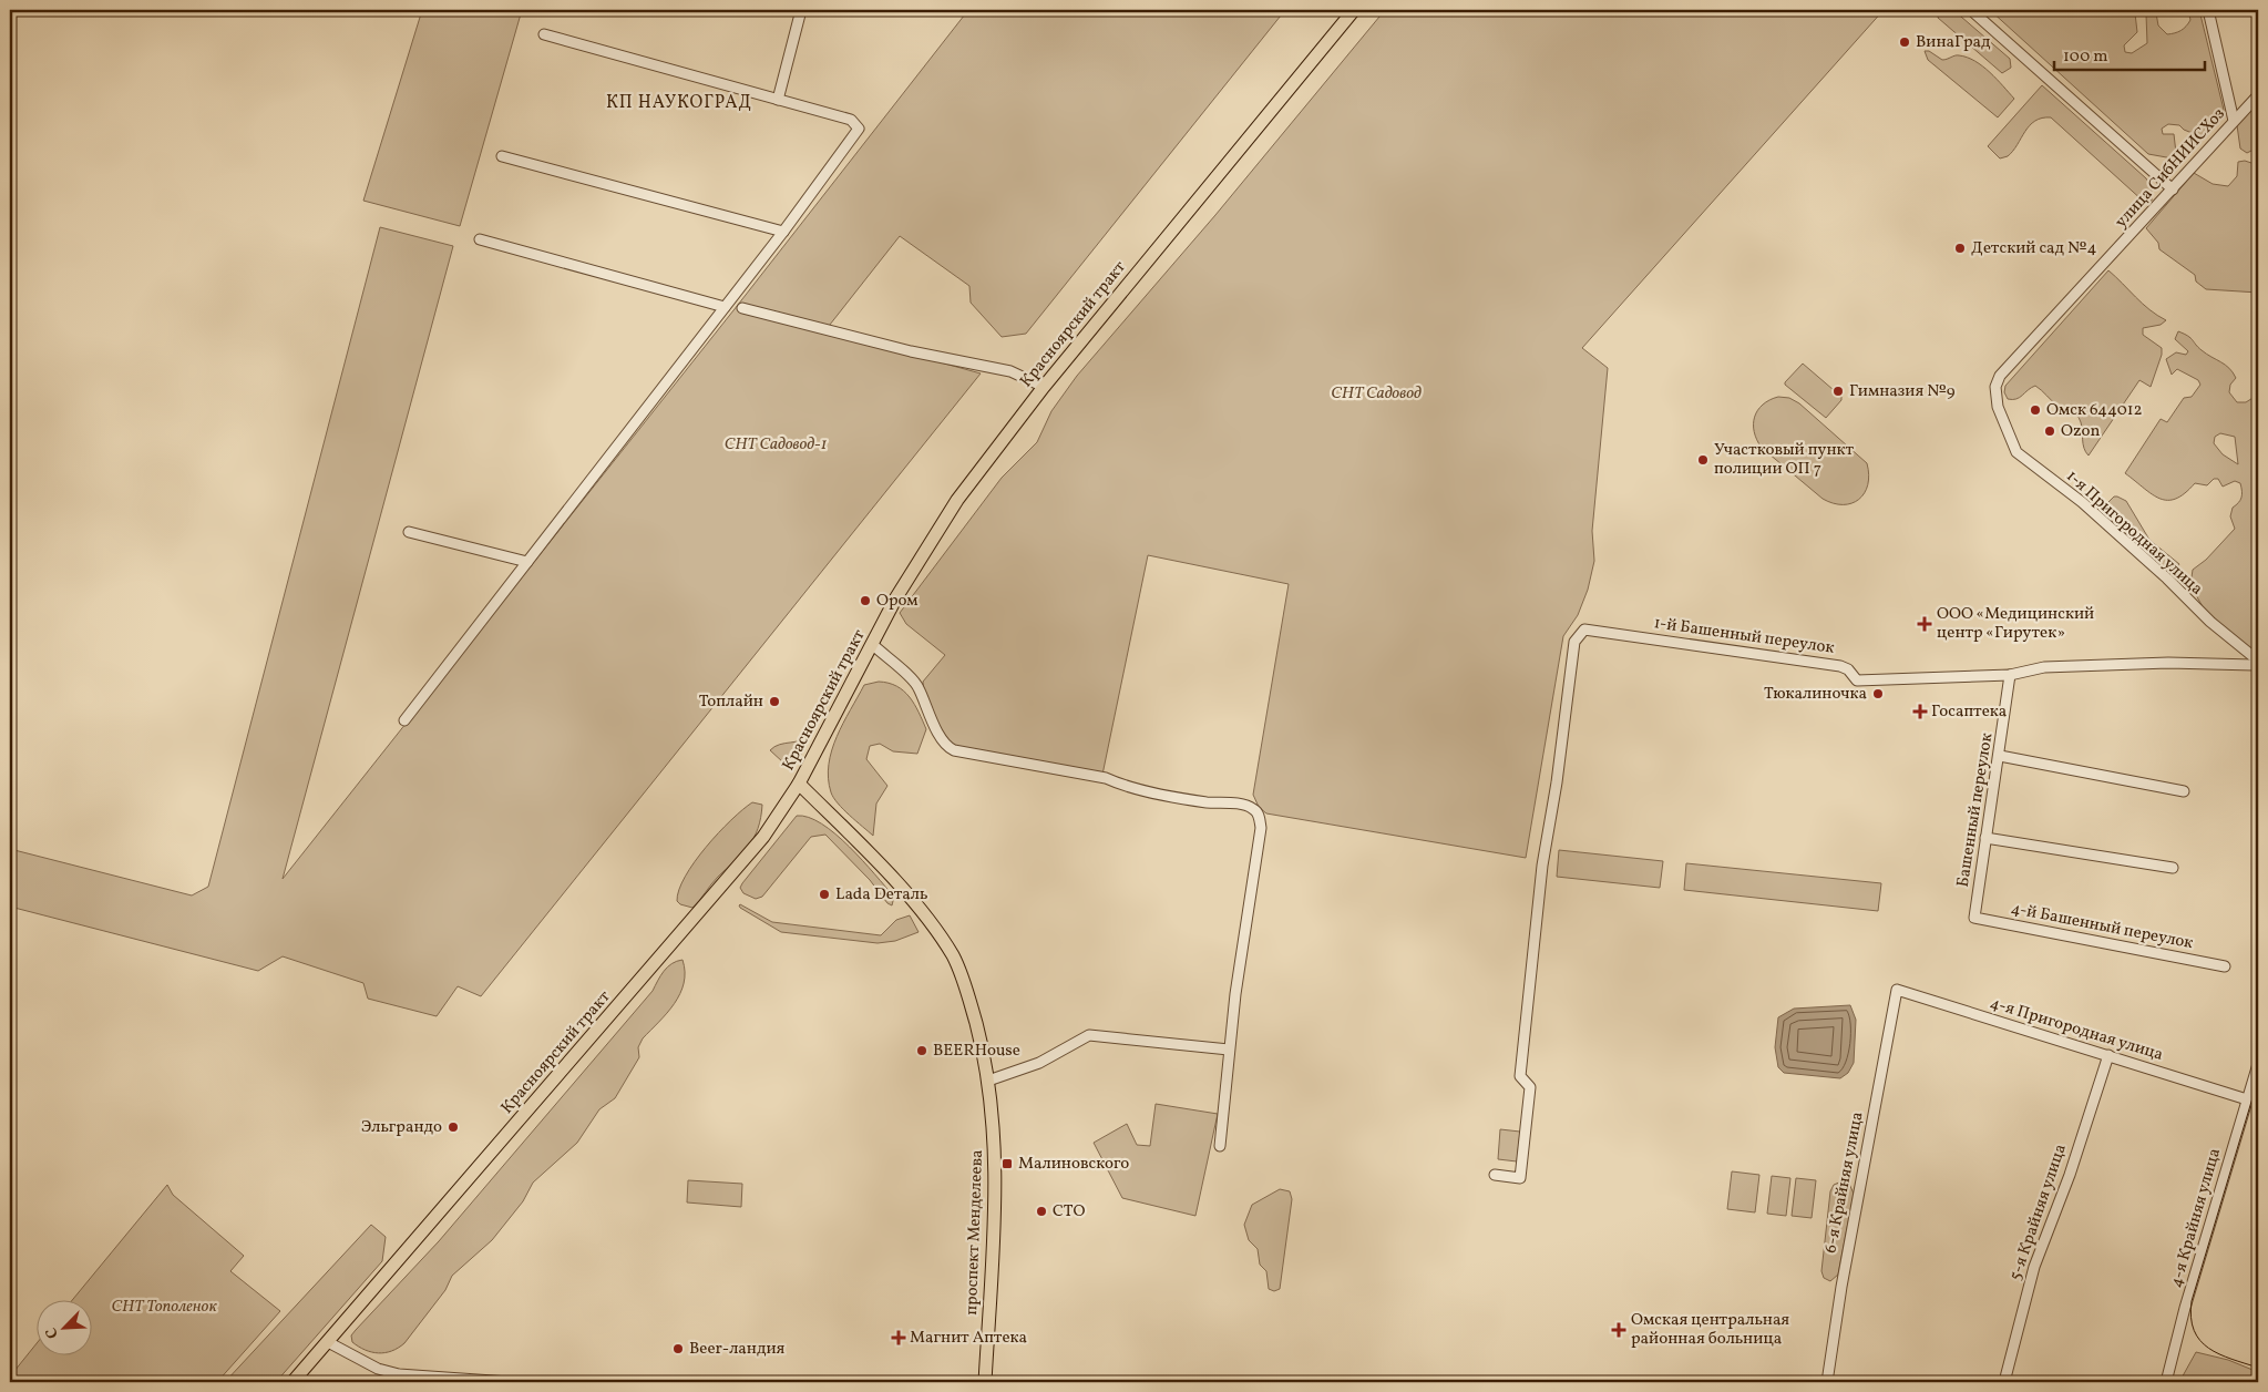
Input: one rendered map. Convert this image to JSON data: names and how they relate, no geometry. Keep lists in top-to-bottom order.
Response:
{
  "streets": {
    "main road": ["Красноярский тракт", "проспект Менделеева"],
    "street": [
      "улица СибНИИСХоз",
      "1-я Пригородная улица",
      "1-й Башенный переулок",
      "Башенный переулок",
      "4-й Башенный переулок",
      "4-я Пригородная улица",
      "6-я Крайняя улица",
      "5-я Крайняя улица",
      "4-я Крайняя улица"
    ]
  },
  "crossings": [
    ["улица СибНИИСХоз", "1-я Пригородная улица"],
    ["Красноярский тракт", "проспект Менделеева"],
    ["1-й Башенный переулок", "Башенный переулок"],
    ["Башенный переулок", "4-й Башенный переулок"],
    ["4-я Пригородная улица", "6-я Крайняя улица"],
    ["4-я Пригородная улица", "5-я Крайняя улица"],
    ["4-я Пригородная улица", "4-я Крайняя улица"]
  ],
  "districts": ["КП НАУКОГРАД"],
  "parks": ["СНТ Садовод", "СНТ Садовод-1", "СНТ Тополенок"],
  "places": {
    "other": [
      "ВинаГрад",
      "Детский сад №4",
      "Гимназия №9",
      "Омск 644012",
      "Ozon",
      "Участковый пункт полиции ОП 7",
      "Ором",
      "Тюкалиночка",
      "Топлайн",
      "Lada Dеталь",
      "BEERHouse",
      "Эльграндо",
      "СТО",
      "Beer-ландия"
    ],
    "health": [
      "ООО «Медицинский центр «Гирутек»",
      "Госаптека",
      "Омская центральная районная больница",
      "Магнит Аптека"
    ],
    "transit": ["Малиновского"]
  },
  "scale_bar": "100 m",
  "north": "bottom left"
}
